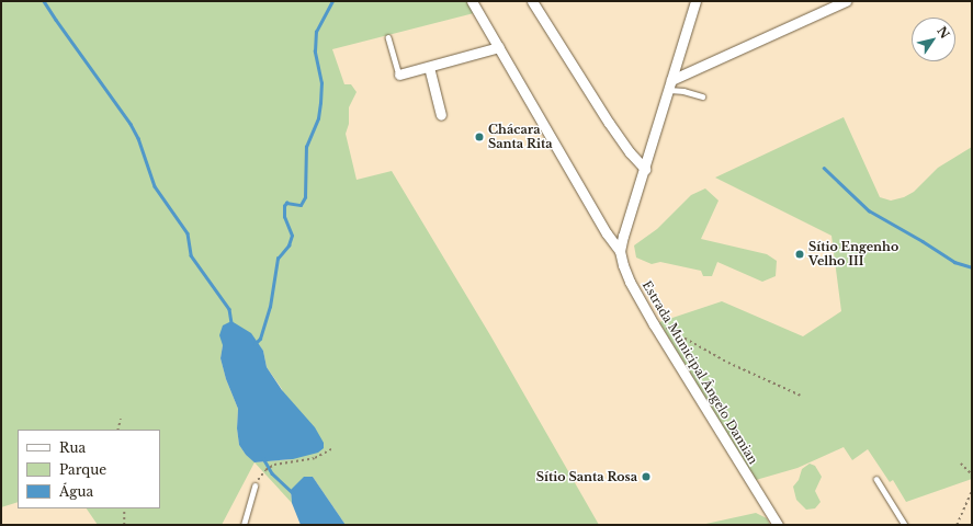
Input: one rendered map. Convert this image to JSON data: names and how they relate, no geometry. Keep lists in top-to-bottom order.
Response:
{
  "streets": {
    "street": ["Estrada Municipal Ângelo Damian"]
  },
  "places": ["Chácara Santa Rita", "Sítio Engenho Velho III", "Sítio Santa Rosa"],
  "legend": ["Rua", "Parque", "Água"],
  "north": "top right"
}
